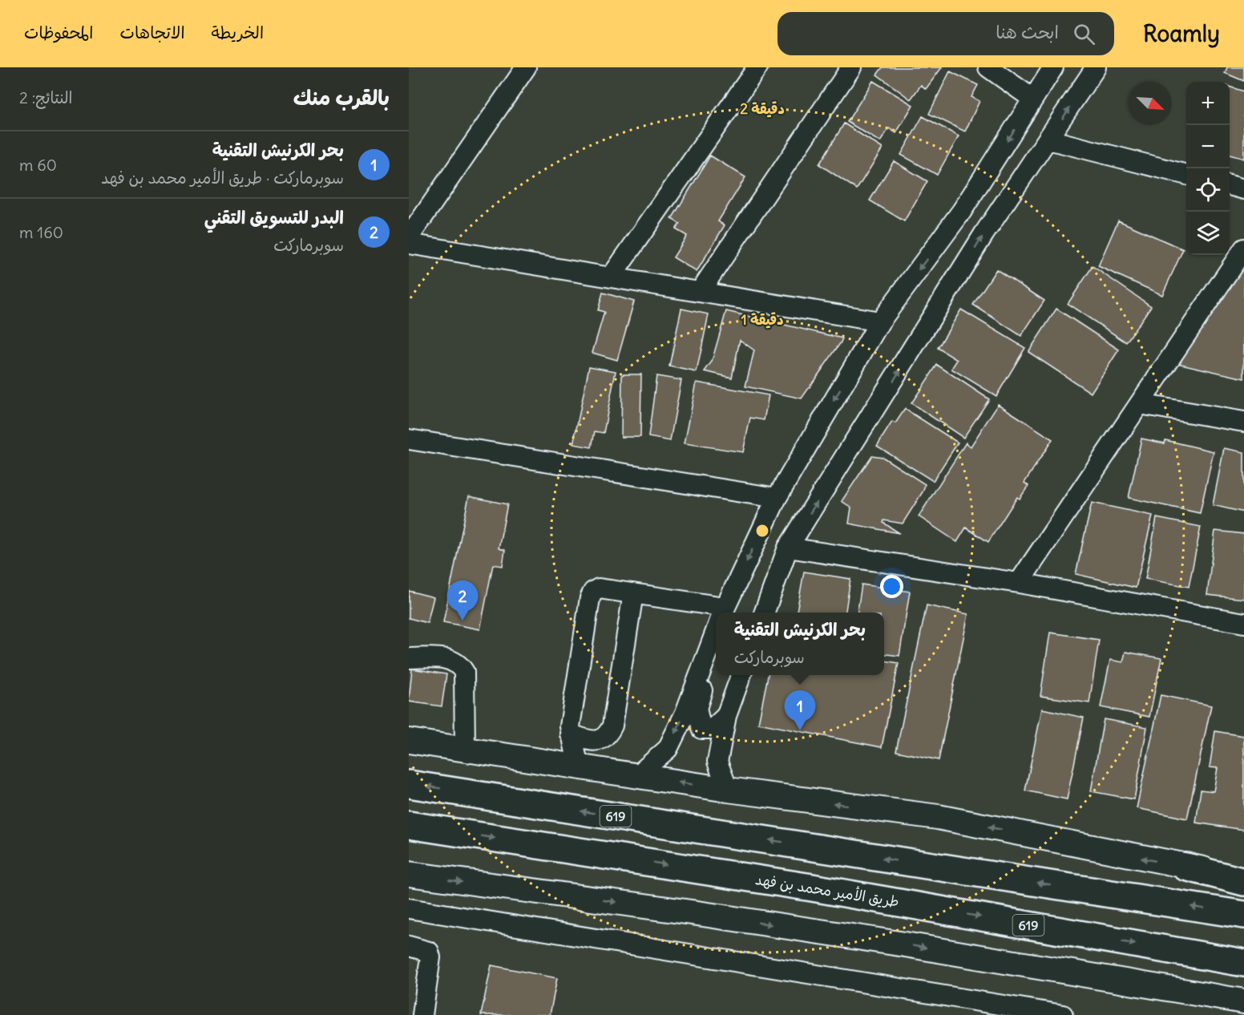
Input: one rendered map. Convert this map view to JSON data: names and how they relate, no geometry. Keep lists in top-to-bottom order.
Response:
{
  "streets": {
    "highway": ["619", "طريق الأمير محمد بن فهد"]
  },
  "north": "bottom right",
  "page": {
    "header": "Roamly",
    "search": "ابحث هنا",
    "nav": ["الخريطة", "الاتجاهات", "المحفوظات"],
    "heading": ["بالقرب منك", "النتائج: 2"],
    "map_buttons": ["+", "−"],
    "list": [
      {
        "mark": "1",
        "name": "بحر الكرنيش التقنية",
        "note": "سوبرماركت · طريق الأمير محمد بن فهد",
        "value": "60 m"
      },
      {
        "mark": "2",
        "name": "البدر للتسويق التقني",
        "note": "سوبرماركت",
        "value": "160 m"
      }
    ],
    "pins": ["2", "1"],
    "popup": ["بحر الكرنيش التقنية", "سوبرماركت"]
  },
  "rings": ["2 دقيقة", "1 دقيقة"]
}
